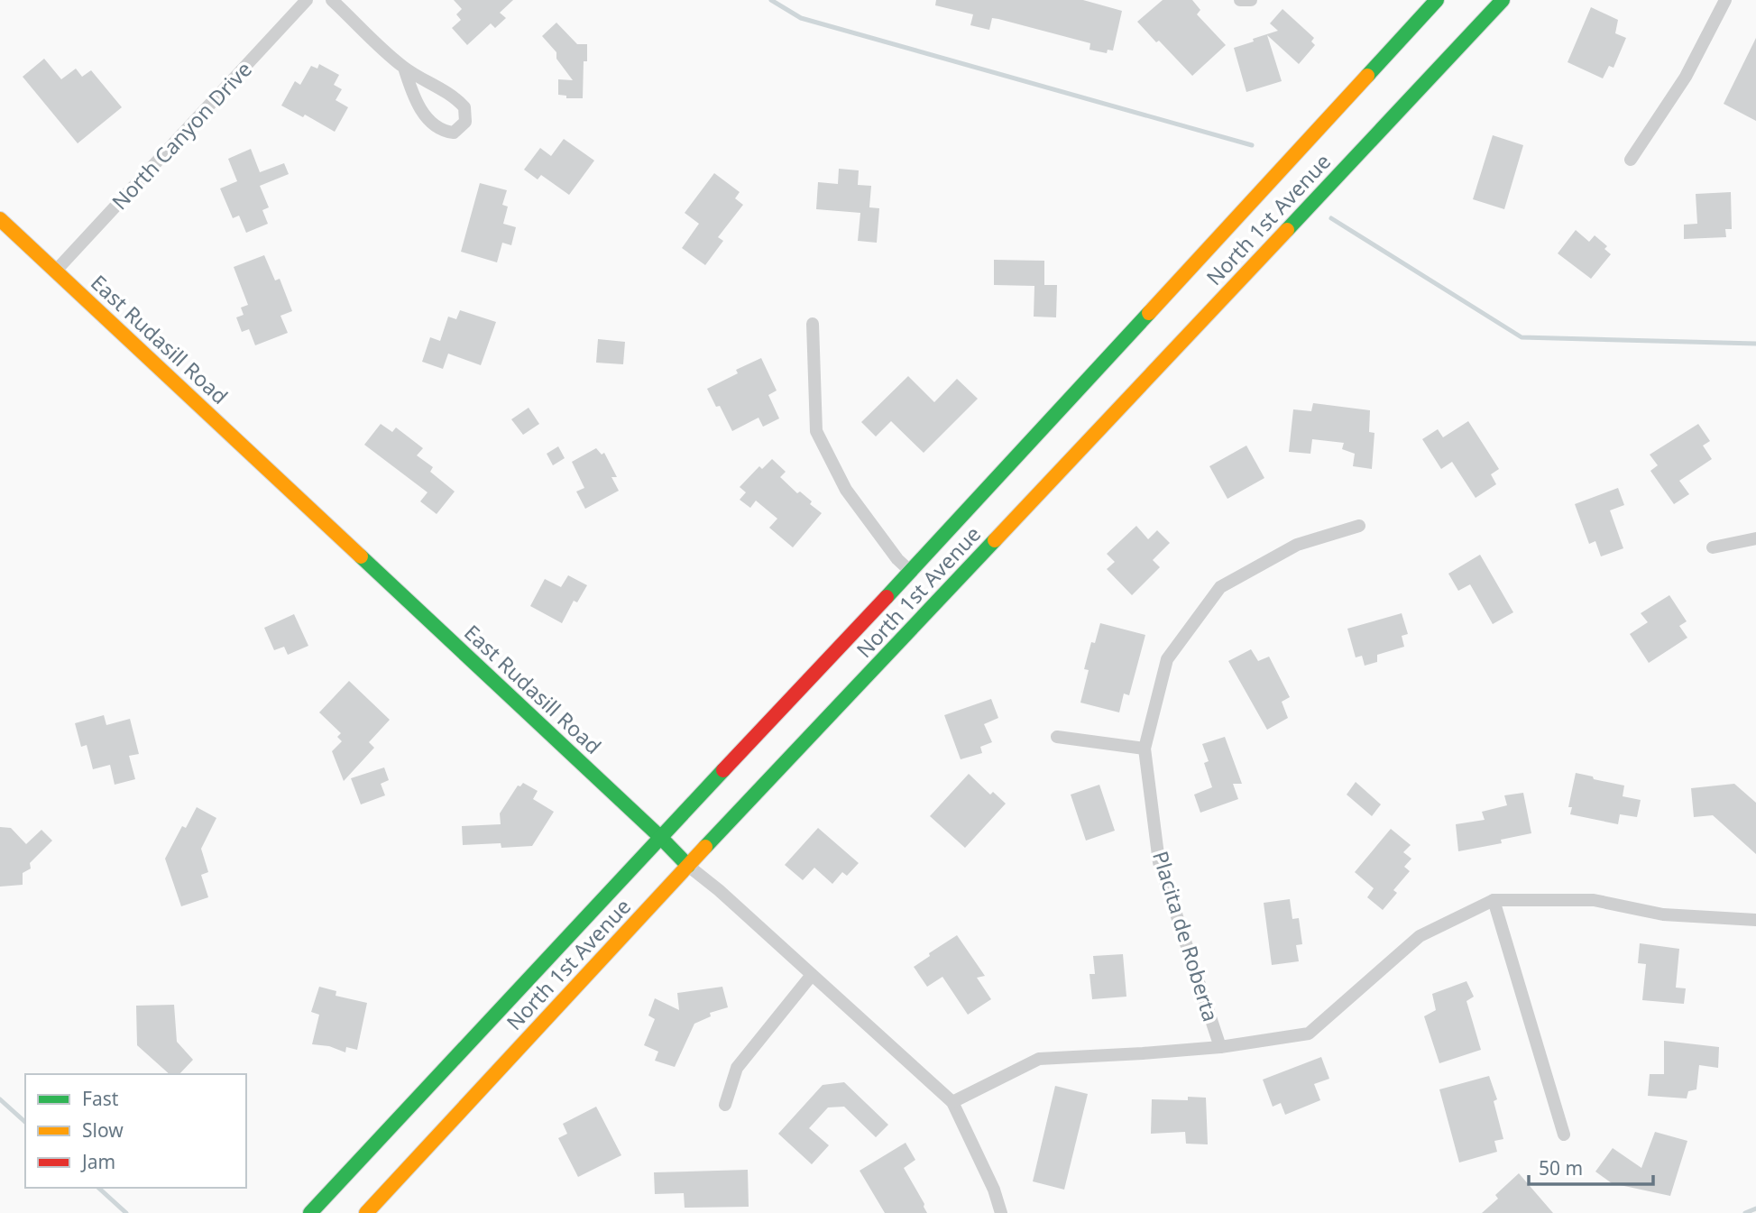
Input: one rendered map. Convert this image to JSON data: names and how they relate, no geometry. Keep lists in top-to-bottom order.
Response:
{
  "streets": {
    "main road": ["North 1st Avenue", "East Rudasill Road"],
    "street": ["North Canyon Drive", "Placita de Roberta"]
  },
  "crossings": [
    ["North Canyon Drive", "East Rudasill Road"],
    ["North 1st Avenue", "East Rudasill Road"]
  ],
  "legend": ["Fast", "Slow", "Jam"],
  "scale_bar": "50 m"
}
